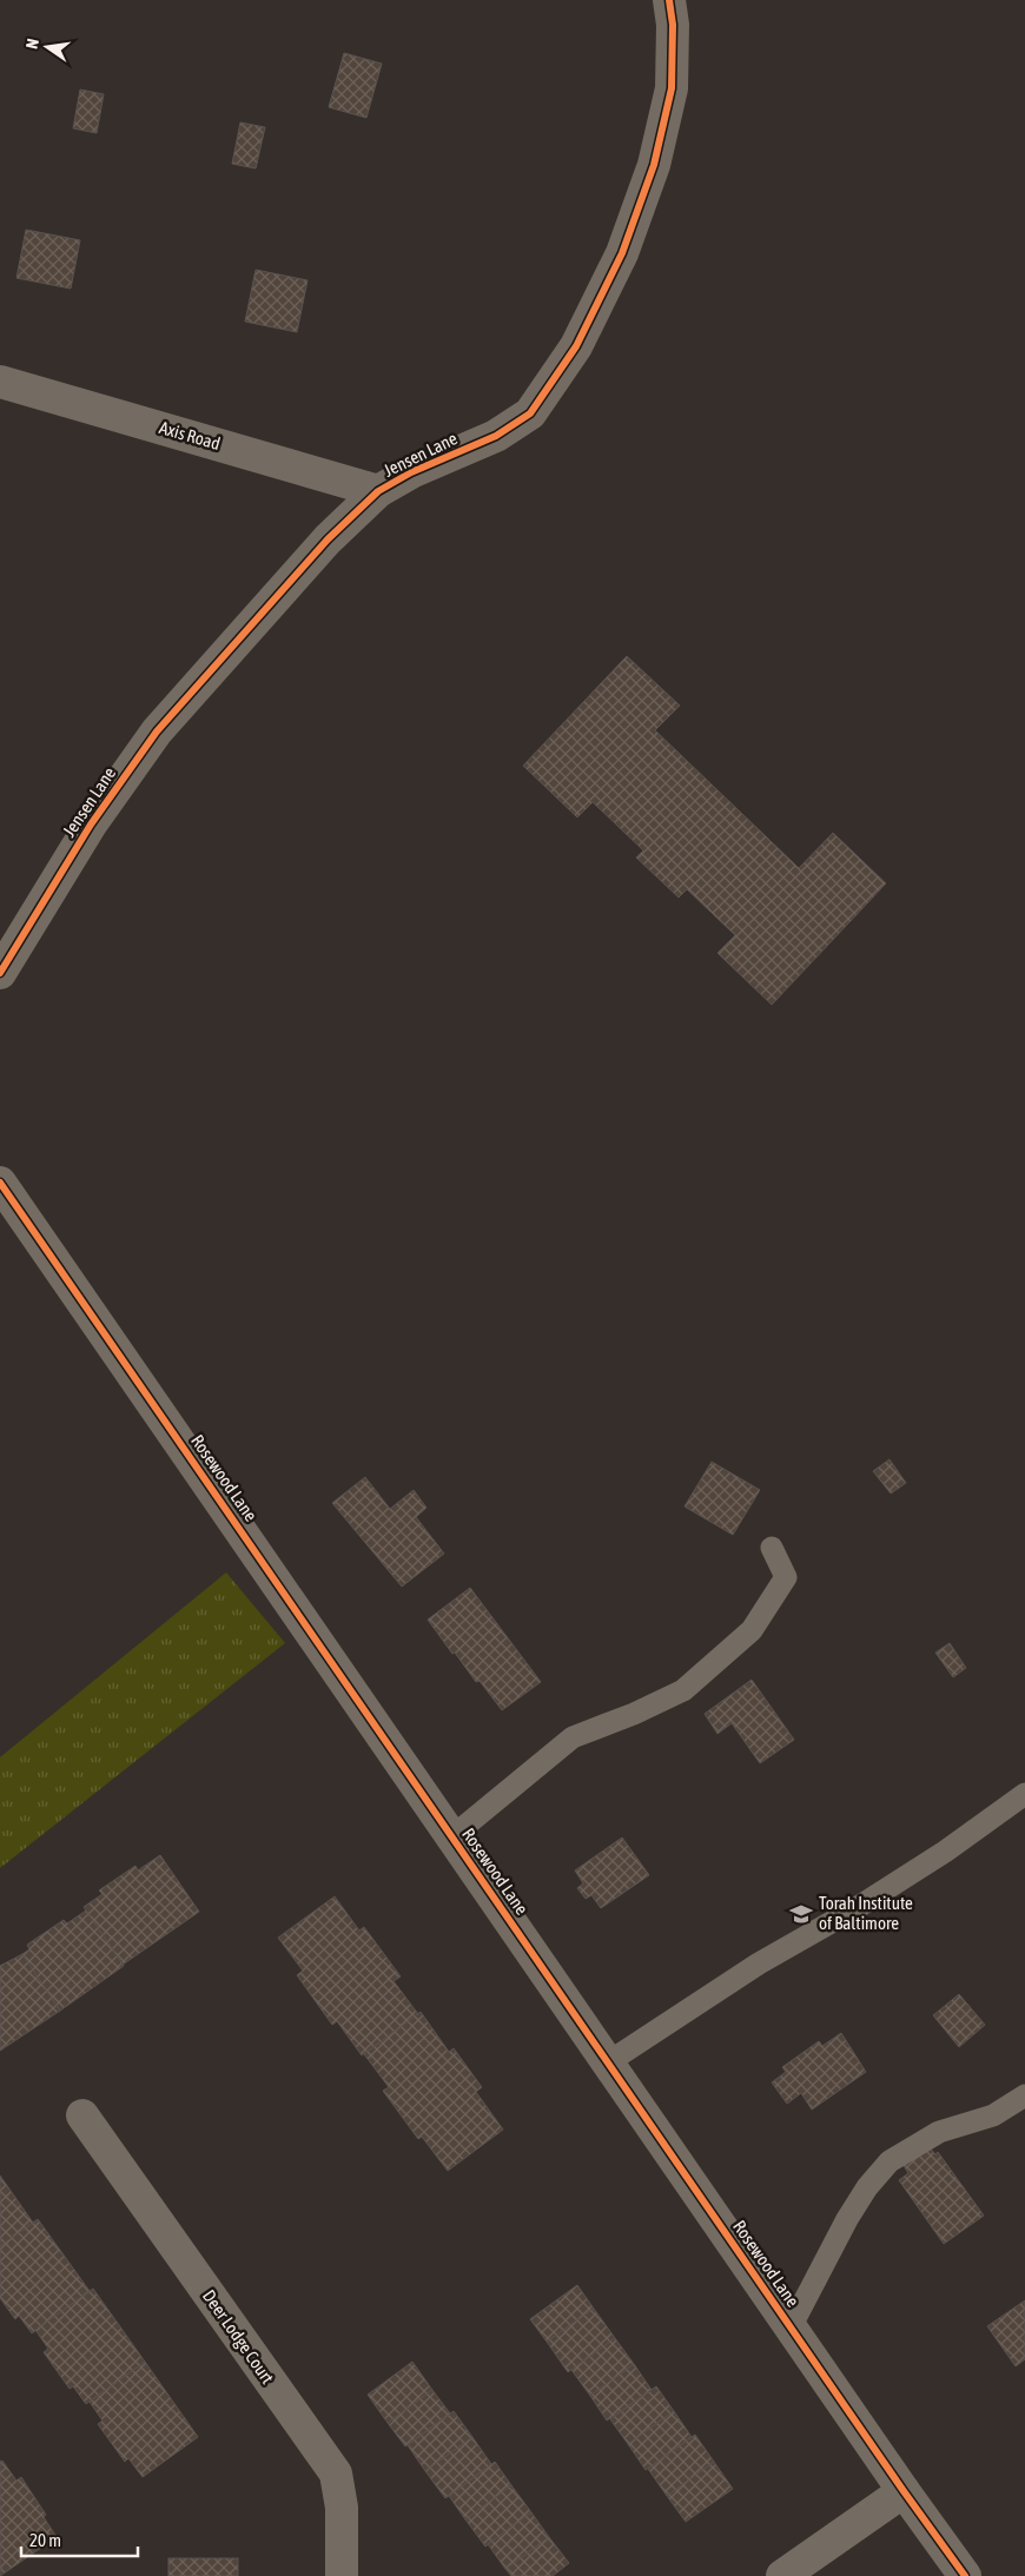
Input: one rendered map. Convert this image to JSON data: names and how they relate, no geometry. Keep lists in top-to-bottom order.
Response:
{
  "streets": {
    "street": [
      "Axis Road",
      "Jensen Lane",
      "Rosewood Lane",
      "Deer Lodge Court"
    ]
  },
  "crossings": [
    ["Axis Road", "Jensen Lane"]
  ],
  "places": {
    "school or university": ["Torah Institute of Baltimore"]
  },
  "scale_bar": "20 m",
  "north": "left"
}
